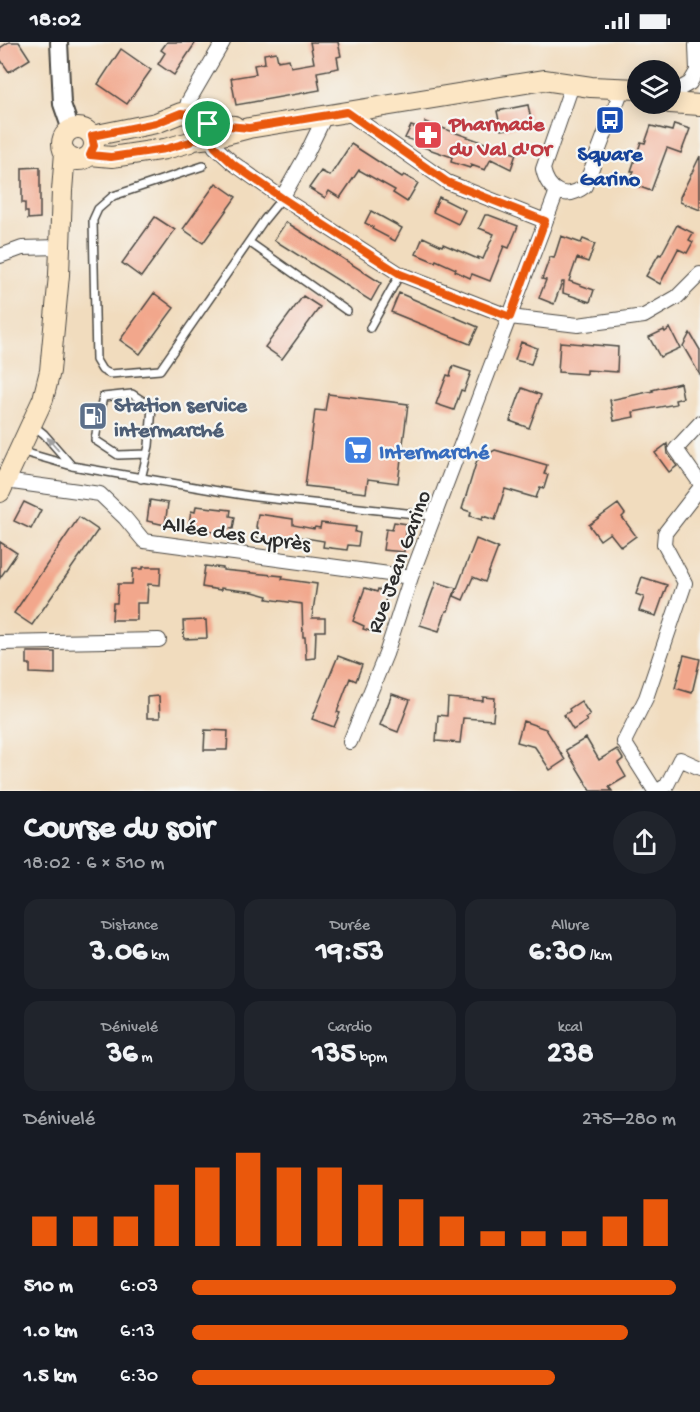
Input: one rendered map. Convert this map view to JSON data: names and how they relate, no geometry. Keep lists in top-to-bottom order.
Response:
{
  "streets": {
    "street": ["Allée des Cyprès", "Rue Jean Garino"]
  },
  "crossings": [
    ["Allée des Cyprès", "Rue Jean Garino"]
  ],
  "places": {
    "bus stop": ["Square Garino"],
    "pharmacy": ["Pharmacie du Val d'Or"],
    "fuel station": ["Station service intermarché"],
    "supermarket": ["Intermarché"]
  },
  "page": {
    "status": "18:02",
    "heading": ["Course du soir", "18:02 · 6 × 510 m"],
    "stats": [
      ["Distance", "3.06 km"],
      ["Durée", "19:53"],
      ["Allure", "6:30 /km"],
      ["Dénivelé", "36 m"],
      ["Cardio", "135 bpm"],
      ["kcal", "238"]
    ],
    "chart": ["Dénivelé", "275–280 m"],
    "list": [
      {
        "name": "510 m",
        "note": "6:03"
      },
      {
        "name": "1.0 km",
        "note": "6:13"
      },
      {
        "name": "1.5 km",
        "note": "6:30"
      }
    ]
  }
}
